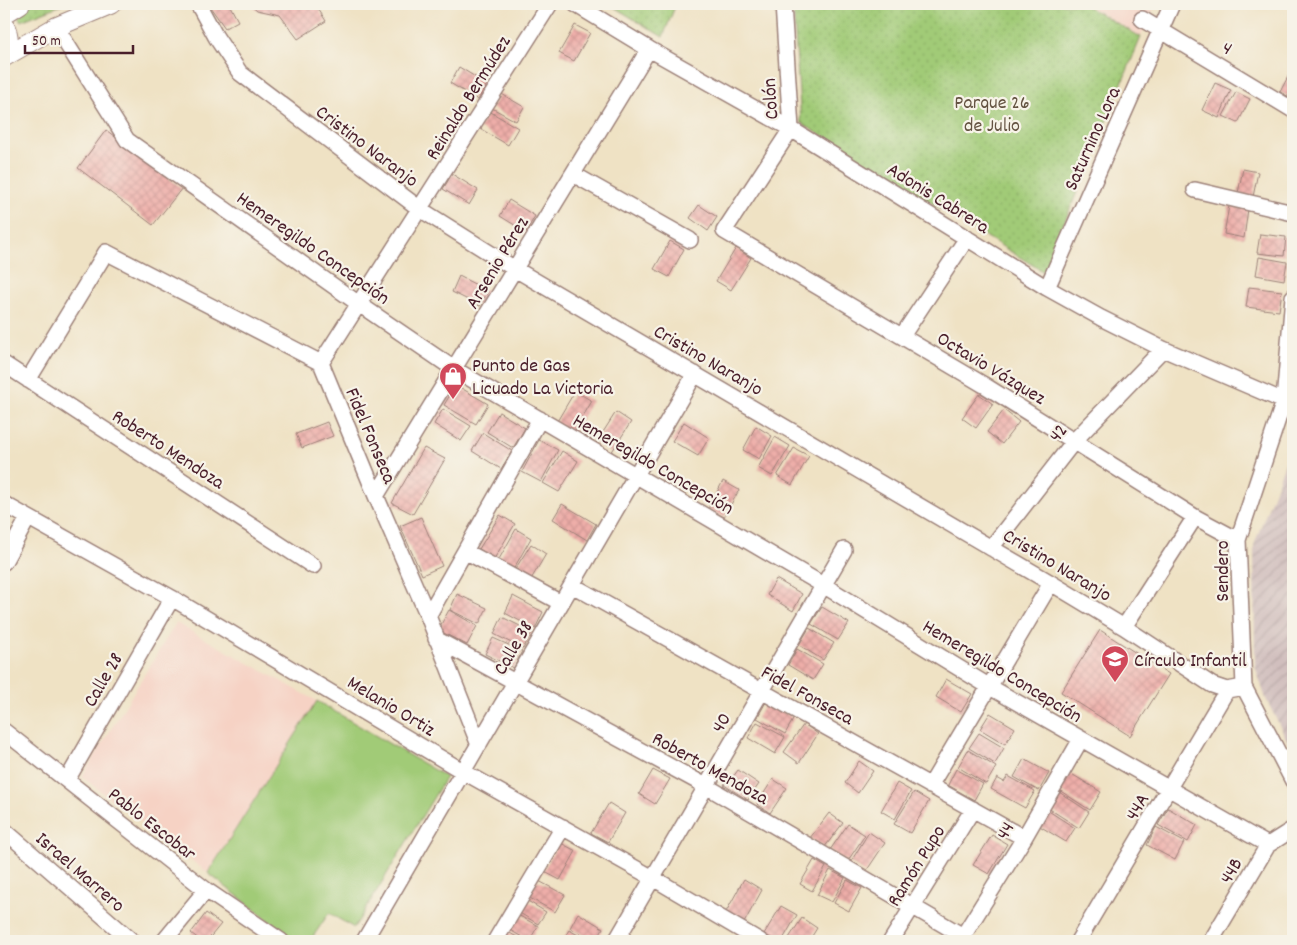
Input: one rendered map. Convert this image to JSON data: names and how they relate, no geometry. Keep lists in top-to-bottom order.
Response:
{
  "streets": {
    "street": [
      "4",
      "Reinaldo Bermúdez",
      "Colón",
      "Saturnino Lora",
      "Cristino Naranjo",
      "Adonis Cabrera",
      "Hemeregildo Concepción",
      "Arsenio Pérez",
      "Octavio Vázquez",
      "42",
      "Fidel Fonseca",
      "Roberto Mendoza",
      "Sendero",
      "Calle 38",
      "Calle 28",
      "Melanio Ortiz",
      "40",
      "44A",
      "Pablo Escobar",
      "44",
      "Ramón Pupo",
      "44B",
      "Israel Marrero"
    ]
  },
  "crossings": [
    ["4", "Saturnino Lora"],
    ["Reinaldo Bermúdez", "Cristino Naranjo"],
    ["Reinaldo Bermúdez", "Hemeregildo Concepción"],
    ["Reinaldo Bermúdez", "Fidel Fonseca"],
    ["Colón", "Adonis Cabrera"],
    ["Colón", "Octavio Vázquez"],
    ["Saturnino Lora", "Adonis Cabrera"],
    ["Cristino Naranjo", "Arsenio Pérez"],
    ["Cristino Naranjo", "42"],
    ["Cristino Naranjo", "Calle 38"],
    ["Cristino Naranjo", "44A"],
    ["Adonis Cabrera", "Arsenio Pérez"],
    ["Adonis Cabrera", "42"],
    ["Adonis Cabrera", "Sendero"],
    ["Hemeregildo Concepción", "Arsenio Pérez"],
    ["Hemeregildo Concepción", "Calle 38"],
    ["Hemeregildo Concepción", "40"],
    ["Hemeregildo Concepción", "44A"],
    ["Hemeregildo Concepción", "44"],
    ["Hemeregildo Concepción", "44B"],
    ["Arsenio Pérez", "Fidel Fonseca"],
    ["Octavio Vázquez", "42"],
    ["Octavio Vázquez", "Sendero"],
    ["Fidel Fonseca", "Roberto Mendoza"],
    ["Fidel Fonseca", "Calle 38"],
    ["Fidel Fonseca", "40"],
    ["Fidel Fonseca", "44"],
    ["Fidel Fonseca", "Ramón Pupo"],
    ["Roberto Mendoza", "Calle 38"],
    ["Roberto Mendoza", "40"],
    ["Roberto Mendoza", "44"],
    ["Roberto Mendoza", "Ramón Pupo"],
    ["Calle 38", "Melanio Ortiz"],
    ["Calle 28", "Melanio Ortiz"],
    ["Calle 28", "Pablo Escobar"],
    ["Melanio Ortiz", "40"]
  ],
  "parks": ["Parque 26 de Julio"],
  "places": {
    "shop": ["Punto de Gas Licuado La Victoria"],
    "school or university": ["Círculo Infantil"]
  },
  "scale_bar": "50 m"
}
